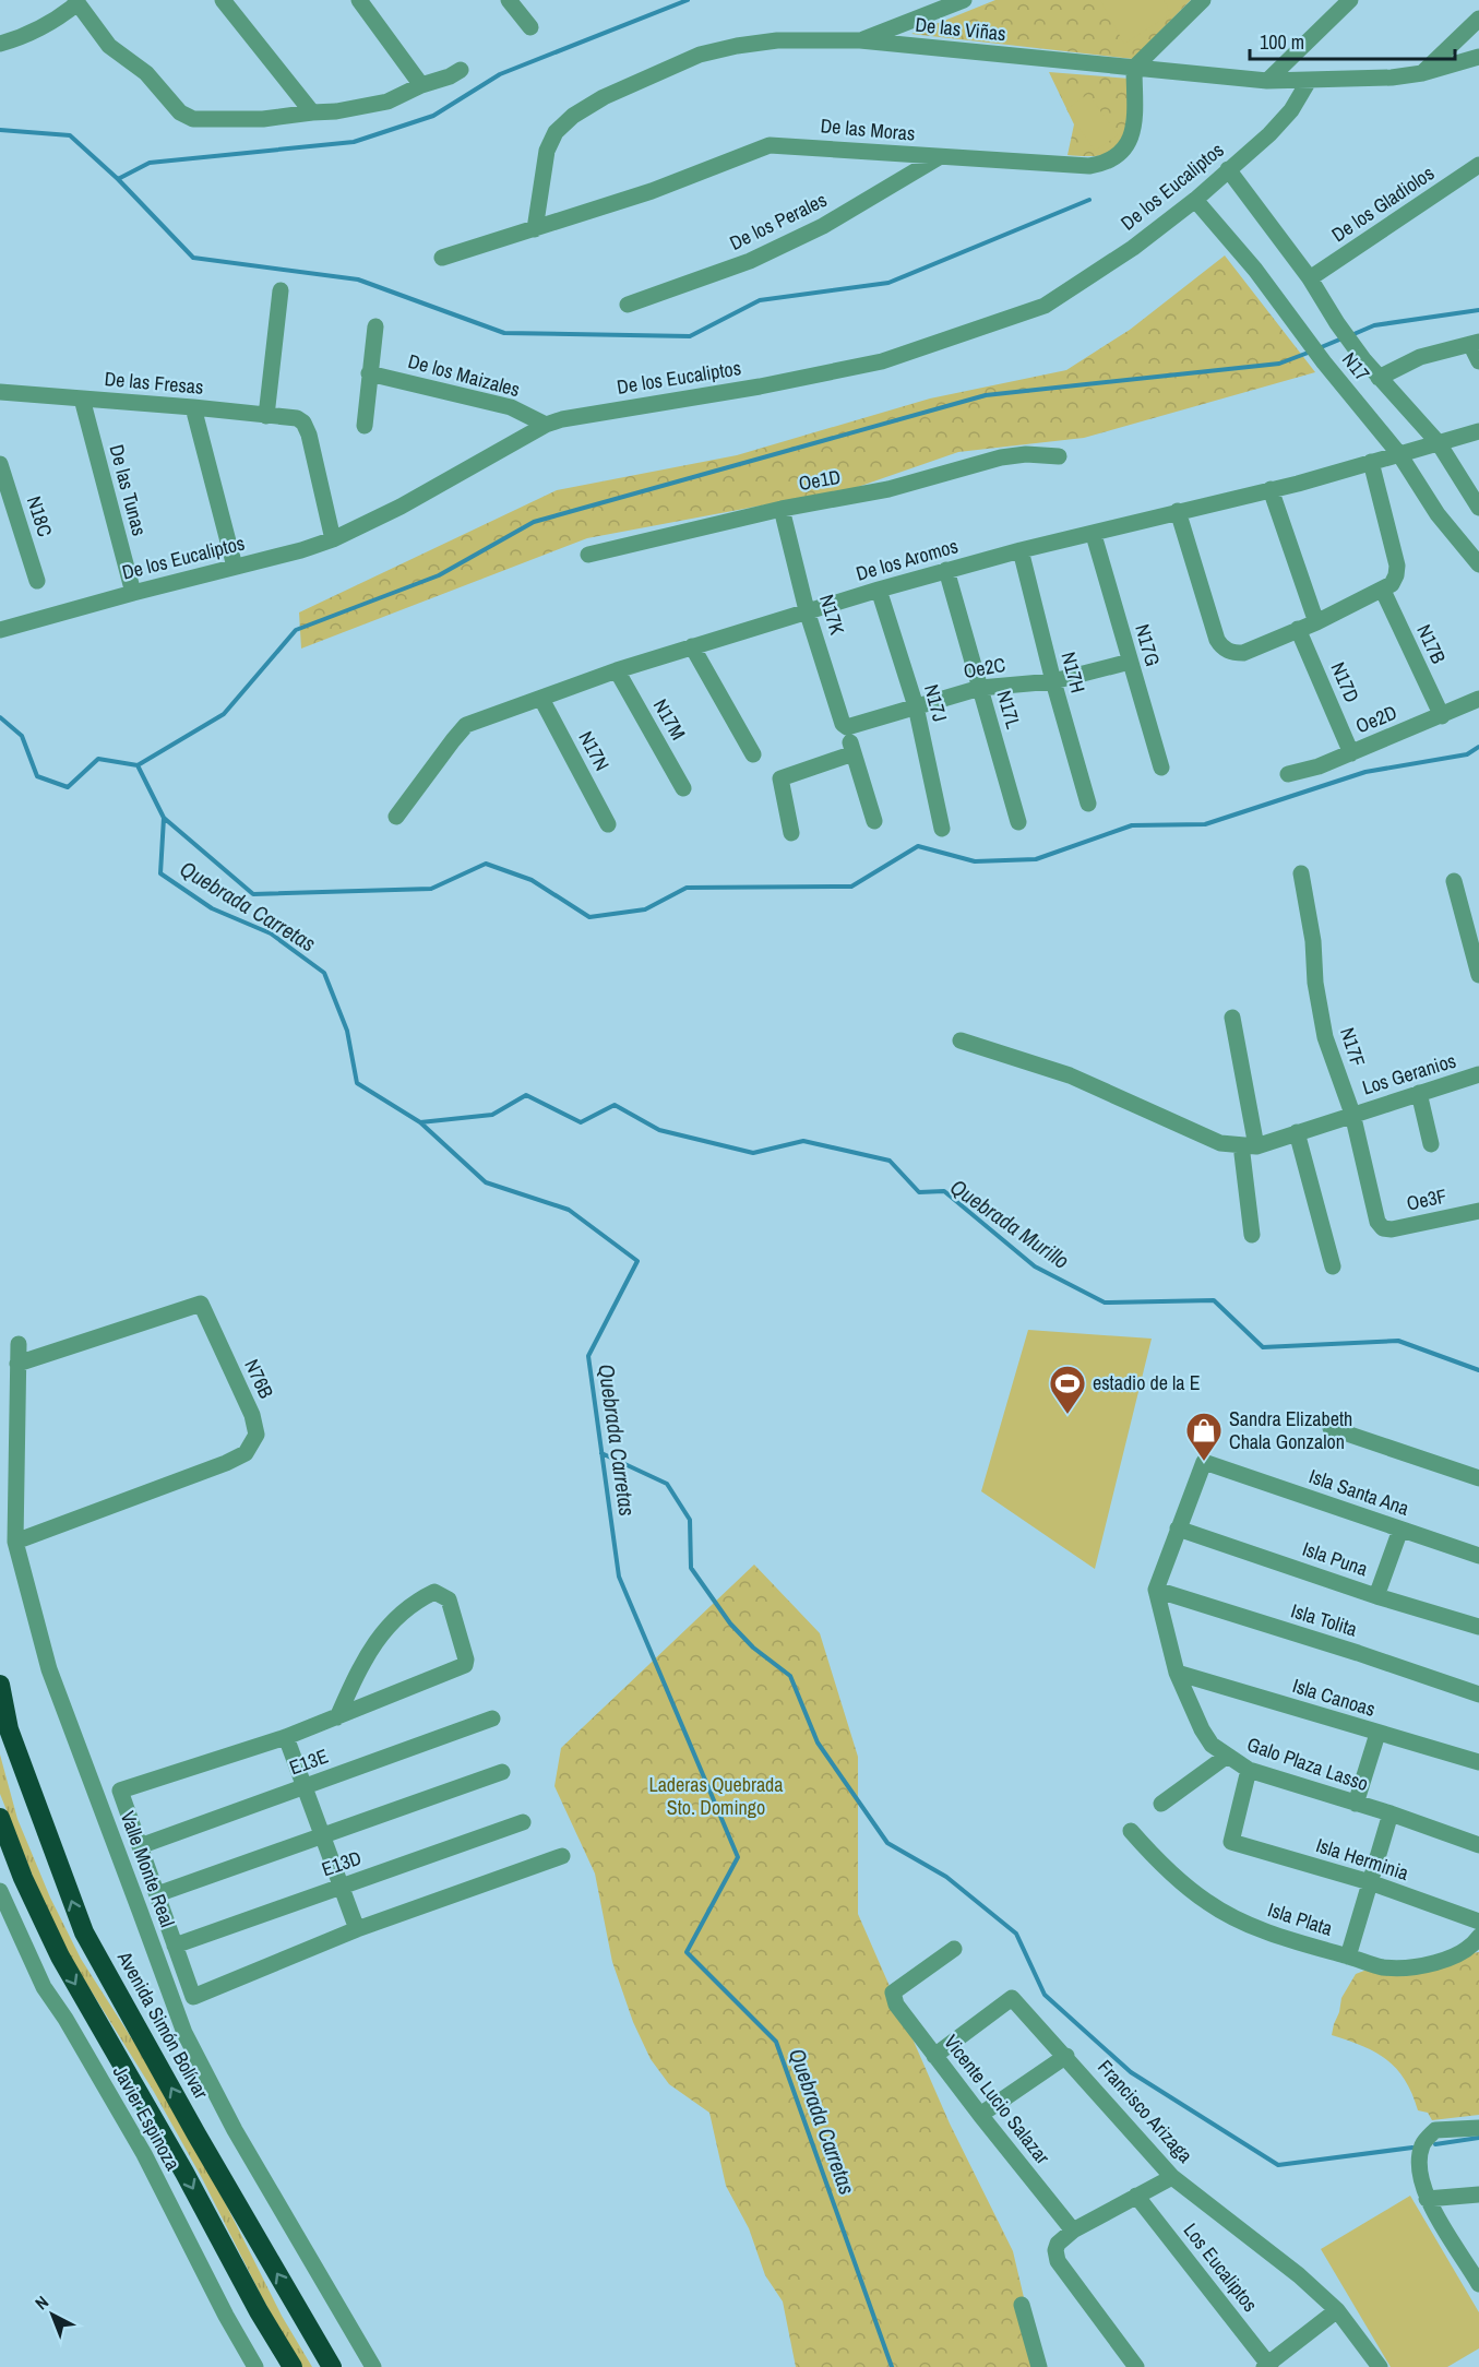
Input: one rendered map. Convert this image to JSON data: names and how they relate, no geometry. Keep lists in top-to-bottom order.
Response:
{
  "streets": {
    "highway": ["Avenida Simón Bolívar"],
    "street": [
      "De las Viñas",
      "De las Moras",
      "De los Eucaliptos",
      "De los Gladiolos",
      "De los Perales",
      "N17",
      "De los Maizales",
      "De las Fresas",
      "Oe1D",
      "De las Tunas",
      "N18C",
      "De los Aromos",
      "N17K",
      "N17B",
      "N17G",
      "Oe2C",
      "N17H",
      "N17D",
      "N17J",
      "N17L",
      "N17M",
      "Oe2D",
      "N17N",
      "N17F",
      "Los Geranios",
      "Oe3F",
      "N76B",
      "Isla Santa Ana",
      "Isla Puna",
      "Isla Tolita",
      "Isla Canoas",
      "E13E",
      "Galo Plaza Lasso",
      "Isla Herminia",
      "E13D",
      "Valle Monte Real",
      "Isla Plata",
      "Vicente Lucio Salazar",
      "Francisco Arizaga",
      "Javier Espinoza",
      "Los Eucaliptos"
    ]
  },
  "crossings": [
    ["De las Viñas", "De las Moras"],
    ["De las Viñas", "De los Eucaliptos"],
    ["De las Moras", "De los Perales"],
    ["De los Eucaliptos", "N17"],
    ["De los Eucaliptos", "De los Maizales"],
    ["De los Eucaliptos", "De las Fresas"],
    ["De los Eucaliptos", "De las Tunas"],
    ["N17", "De los Aromos"],
    ["De las Fresas", "De las Tunas"],
    ["Oe1D", "N17K"],
    ["De los Aromos", "N17K"],
    ["De los Aromos", "N17G"],
    ["De los Aromos", "N17H"],
    ["De los Aromos", "N17J"],
    ["De los Aromos", "N17L"],
    ["De los Aromos", "N17M"],
    ["De los Aromos", "N17N"],
    ["N17K", "Oe2C"],
    ["N17B", "Oe2D"],
    ["N17G", "Oe2C"],
    ["Oe2C", "N17H"],
    ["Oe2C", "N17J"],
    ["Oe2C", "N17L"],
    ["N17D", "Oe2D"],
    ["N17F", "Los Geranios"],
    ["N17F", "Oe3F"],
    ["N76B", "Valle Monte Real"],
    ["Isla Santa Ana", "Isla Puna"],
    ["Isla Tolita", "Galo Plaza Lasso"],
    ["Isla Canoas", "Galo Plaza Lasso"],
    ["Galo Plaza Lasso", "Isla Herminia"],
    ["Vicente Lucio Salazar", "Francisco Arizaga"]
  ],
  "water": ["Quebrada Carretas", "Quebrada Murillo"],
  "parks": ["Laderas Quebrada Sto. Domingo"],
  "places": {
    "sports": ["estadio de la E"],
    "shop": ["Sandra Elizabeth Chala Gonzalon"]
  },
  "scale_bar": "100 m",
  "north": "top left"
}
